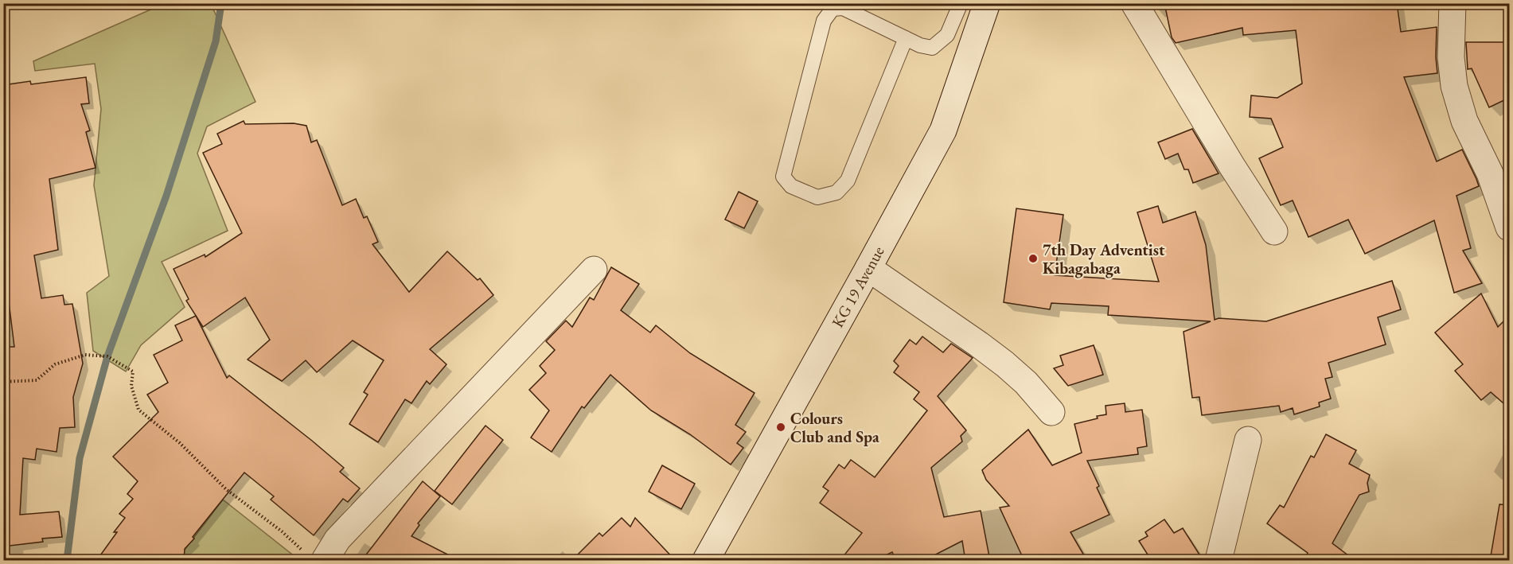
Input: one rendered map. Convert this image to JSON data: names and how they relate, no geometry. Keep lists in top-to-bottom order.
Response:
{
  "streets": {
    "street": ["KG 19 Avenue"]
  },
  "places": ["7th Day Adventist Kibagabaga", "Colours Club and Spa"]
}
